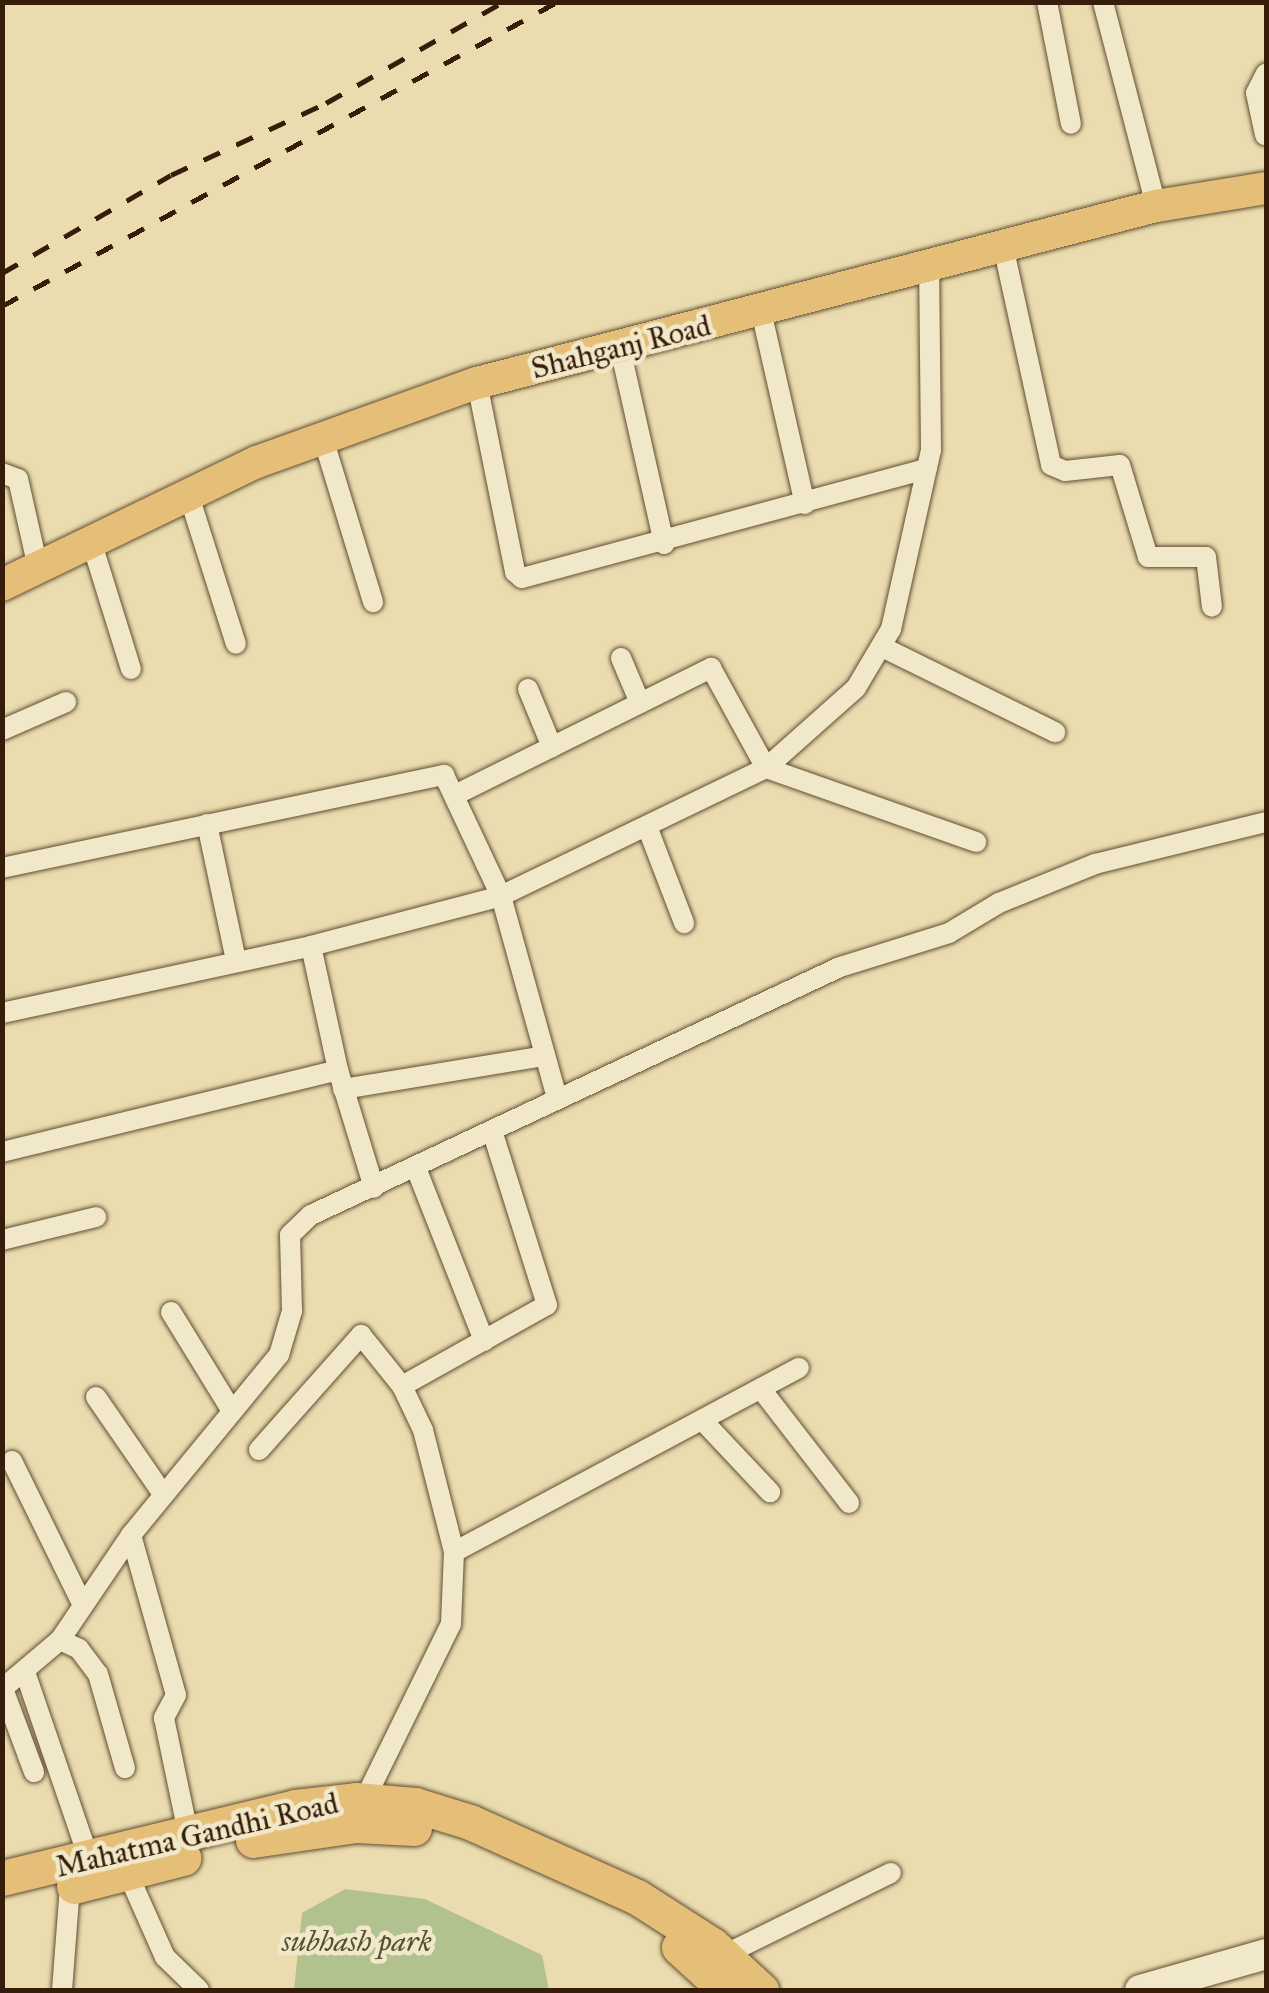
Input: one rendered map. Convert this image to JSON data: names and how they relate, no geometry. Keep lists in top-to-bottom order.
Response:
{
  "streets": {
    "highway": ["Mahatma Gandhi Road"],
    "main road": ["Shahganj Road"]
  },
  "parks": ["subhash park"]
}
